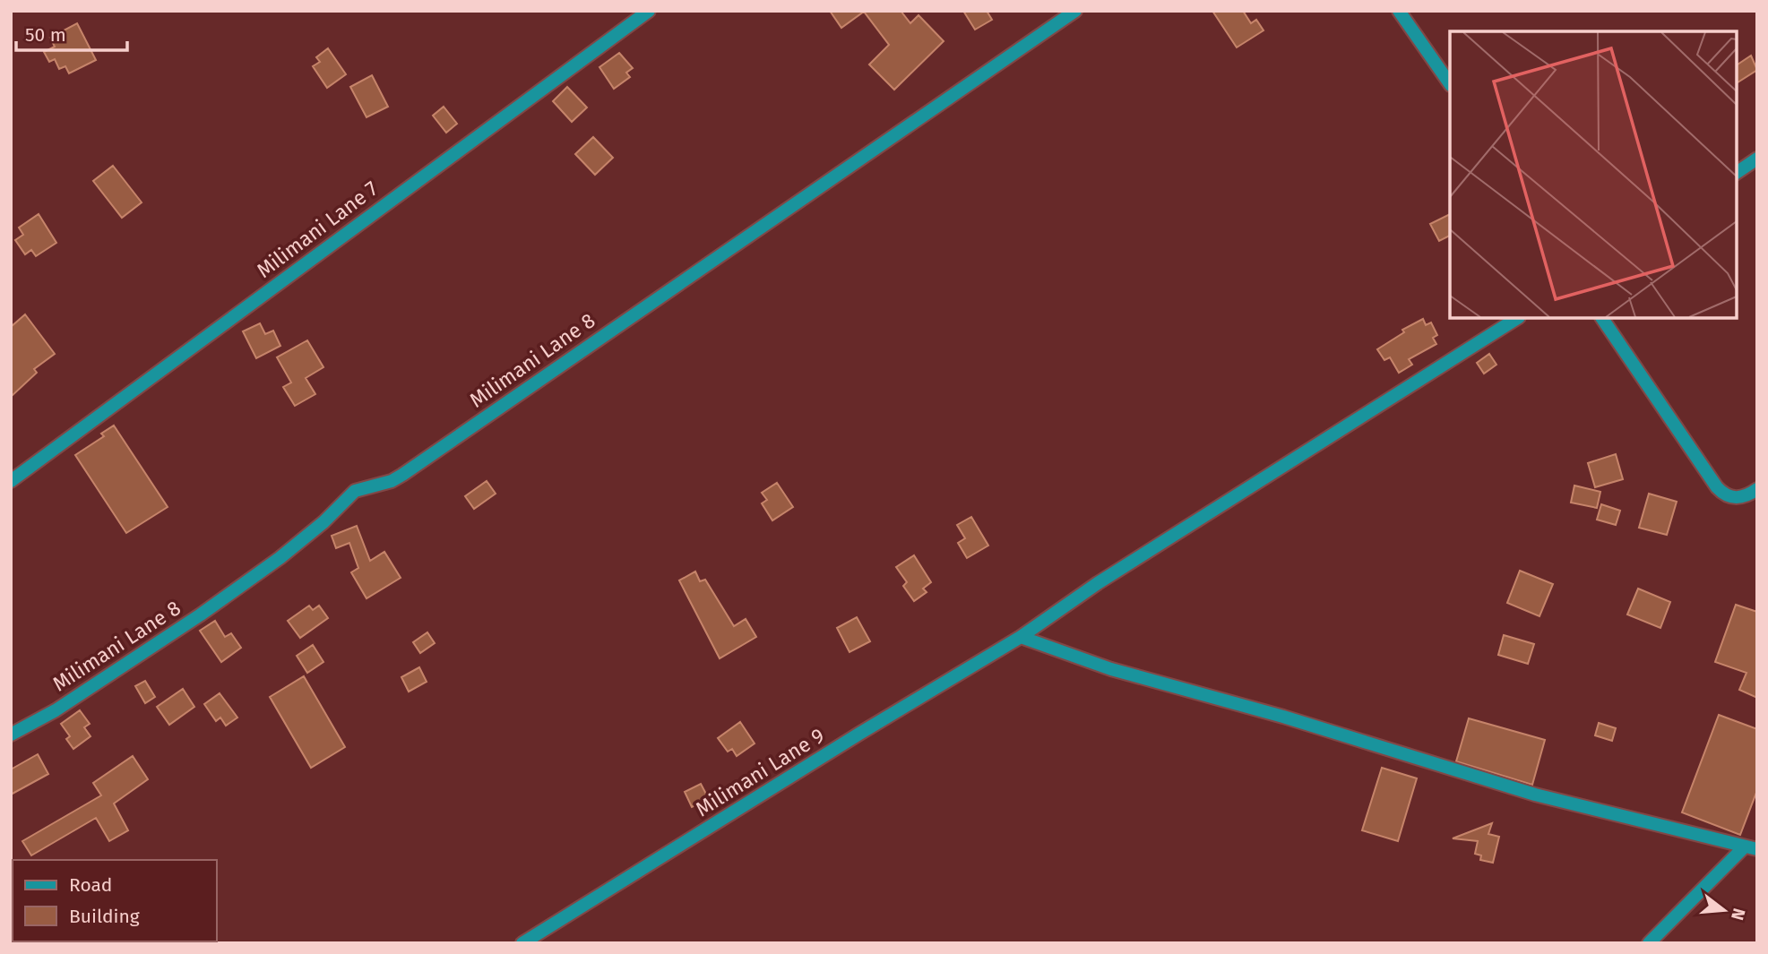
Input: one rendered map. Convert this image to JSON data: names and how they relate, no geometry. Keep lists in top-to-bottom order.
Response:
{
  "streets": {
    "street": ["Milimani Lane 7", "Milimani Lane 8", "Milimani Lane 9"]
  },
  "legend": ["Road", "Building"],
  "scale_bar": "50 m",
  "north": "right"
}
